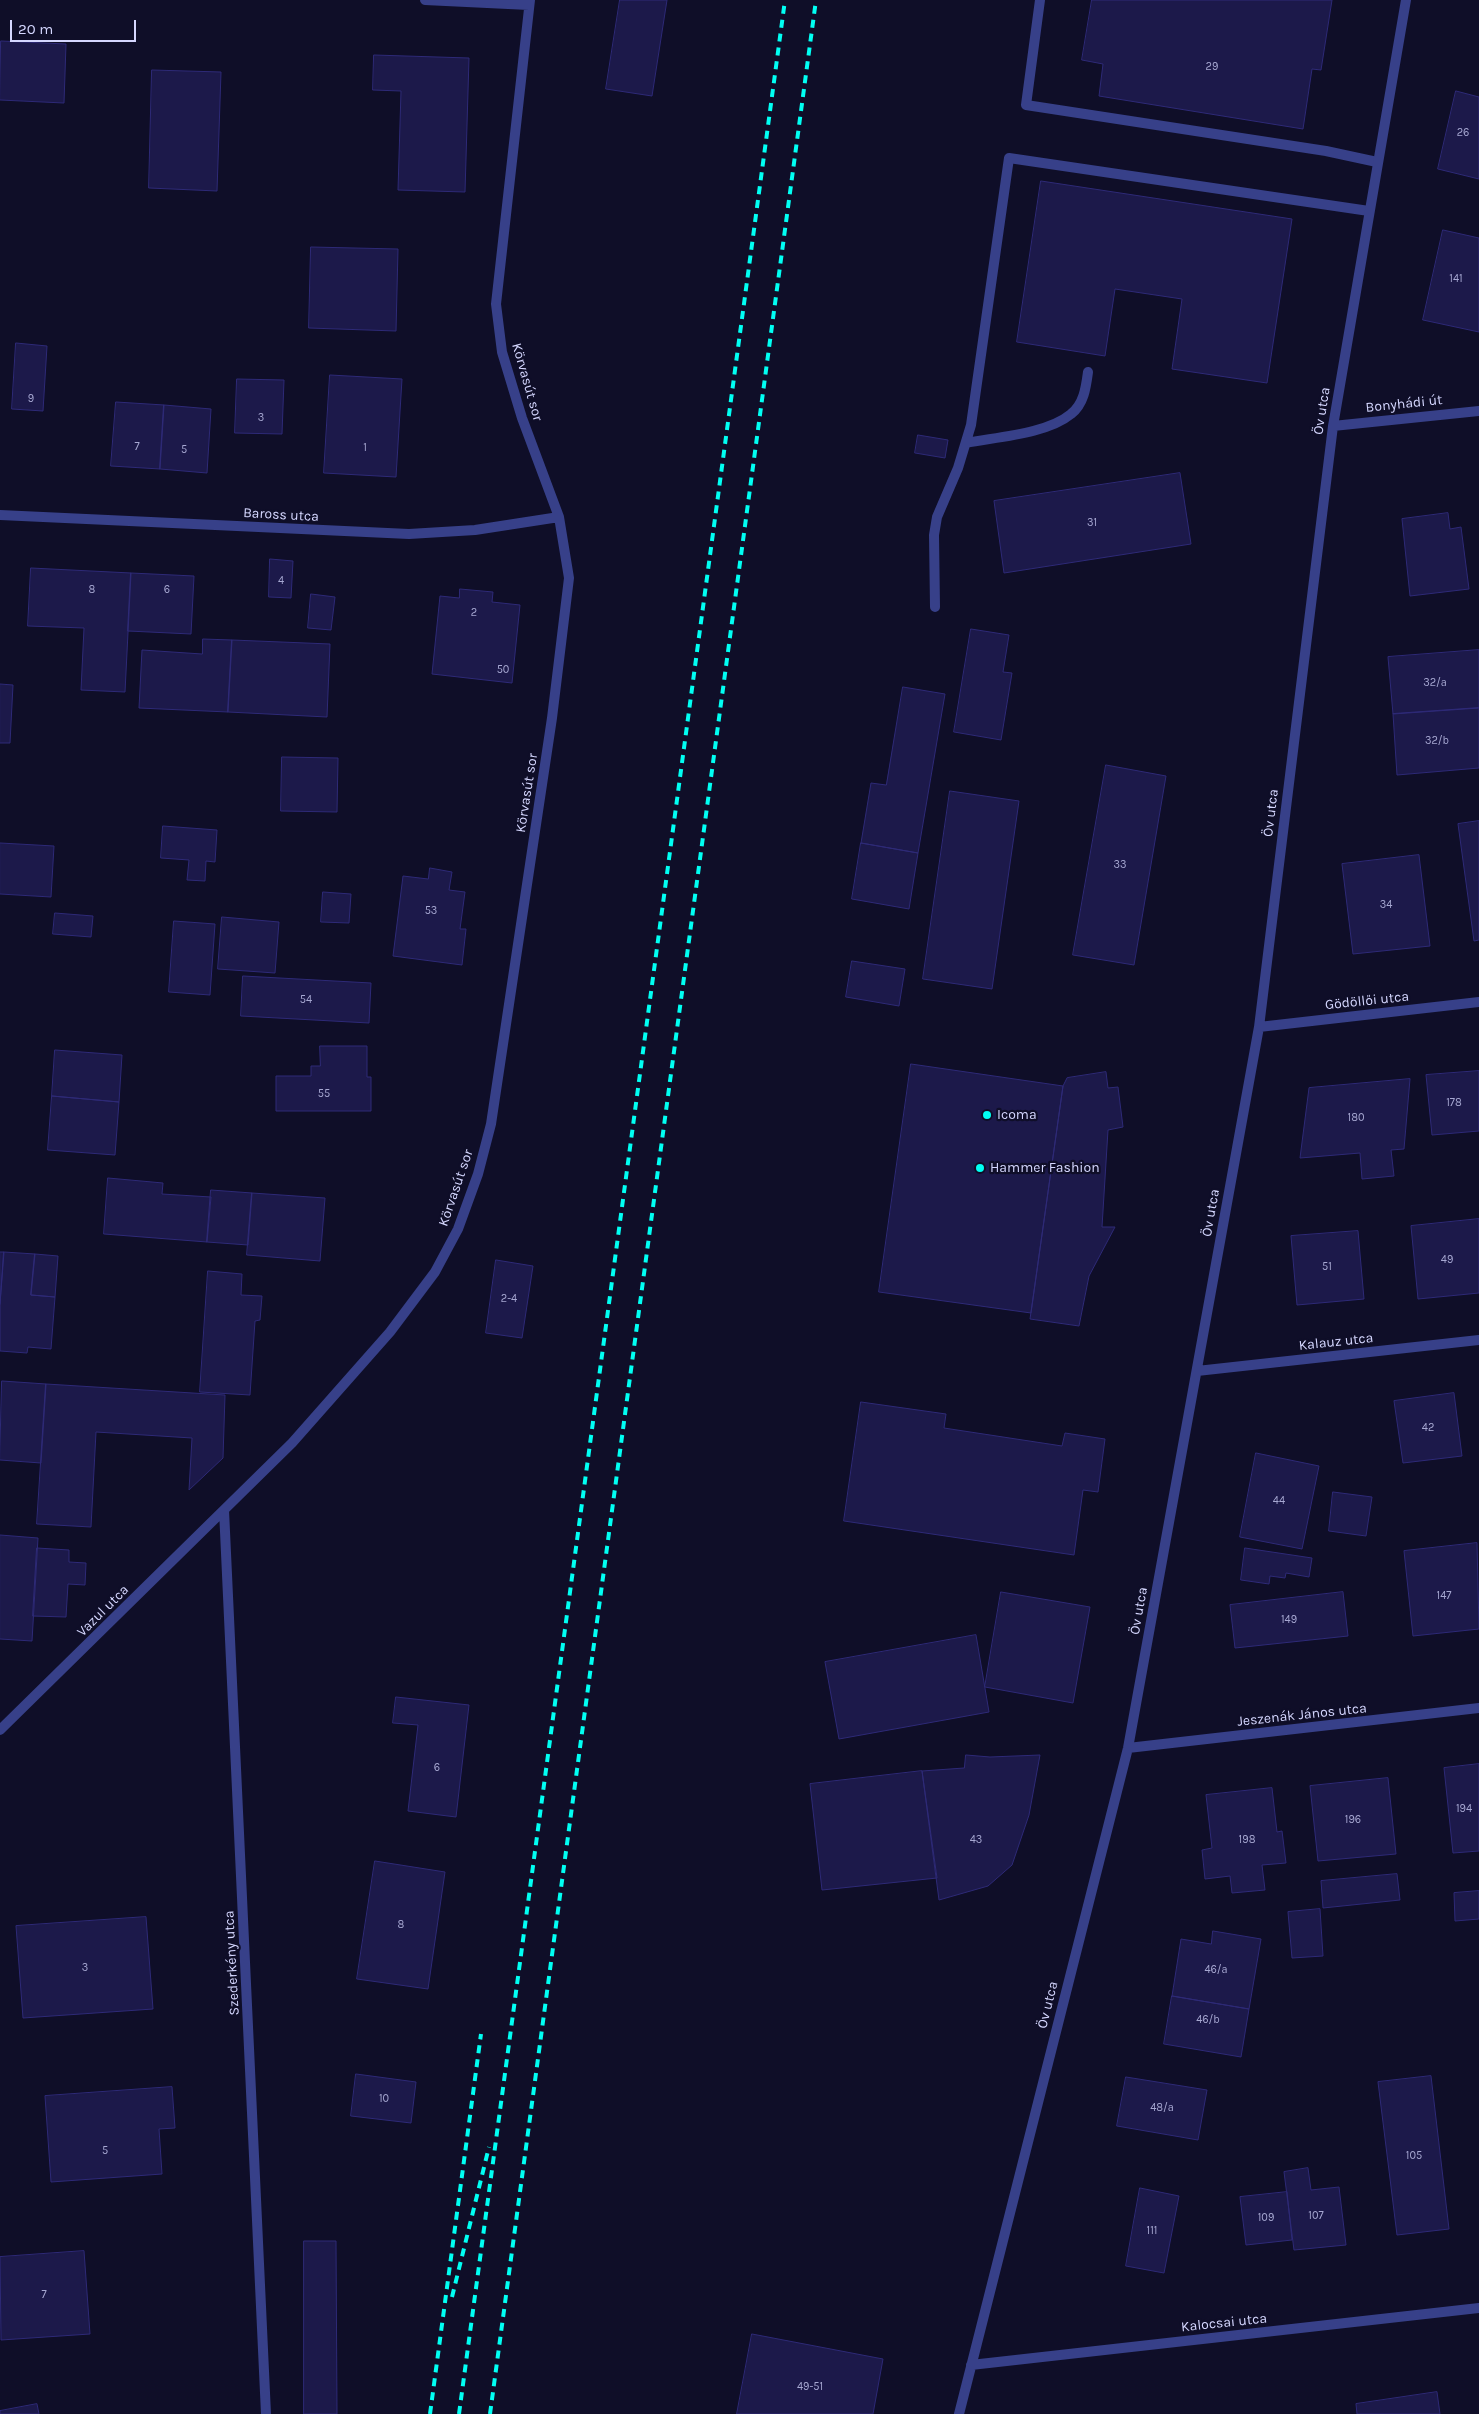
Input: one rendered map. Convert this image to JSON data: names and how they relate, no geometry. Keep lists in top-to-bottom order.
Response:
{
  "streets": {
    "street": [
      "Körvasút sor",
      "Bonyhádi út",
      "Öv utca",
      "Baross utca",
      "Gödöllői utca",
      "Kalauz utca",
      "Vazul utca",
      "Jeszenák János utca",
      "Szederkény utca",
      "Kalocsai utca"
    ]
  },
  "crossings": [
    ["Körvasút sor", "Baross utca"],
    ["Körvasút sor", "Vazul utca"],
    ["Körvasút sor", "Szederkény utca"],
    ["Bonyhádi út", "Öv utca"],
    ["Öv utca", "Gödöllői utca"],
    ["Öv utca", "Kalauz utca"],
    ["Öv utca", "Jeszenák János utca"],
    ["Öv utca", "Kalocsai utca"],
    ["Vazul utca", "Szederkény utca"]
  ],
  "places": ["Icoma", "Hammer Fashion"],
  "house_numbers": [
    "29",
    "26",
    "141",
    "9",
    "3",
    "7",
    "1",
    "5",
    "31",
    "4",
    "8",
    "6",
    "2",
    "50",
    "32/a",
    "32/b",
    "33",
    "34",
    "53",
    "54",
    "55",
    "178",
    "180",
    "49",
    "51",
    "2-4",
    "42",
    "44",
    "147",
    "149",
    "6",
    "194",
    "196",
    "43",
    "198",
    "8",
    "3",
    "46/a",
    "46/b",
    "10",
    "48/a",
    "5",
    "105",
    "107",
    "109",
    "111",
    "7",
    "49-51"
  ],
  "scale_bar": "20 m"
}
